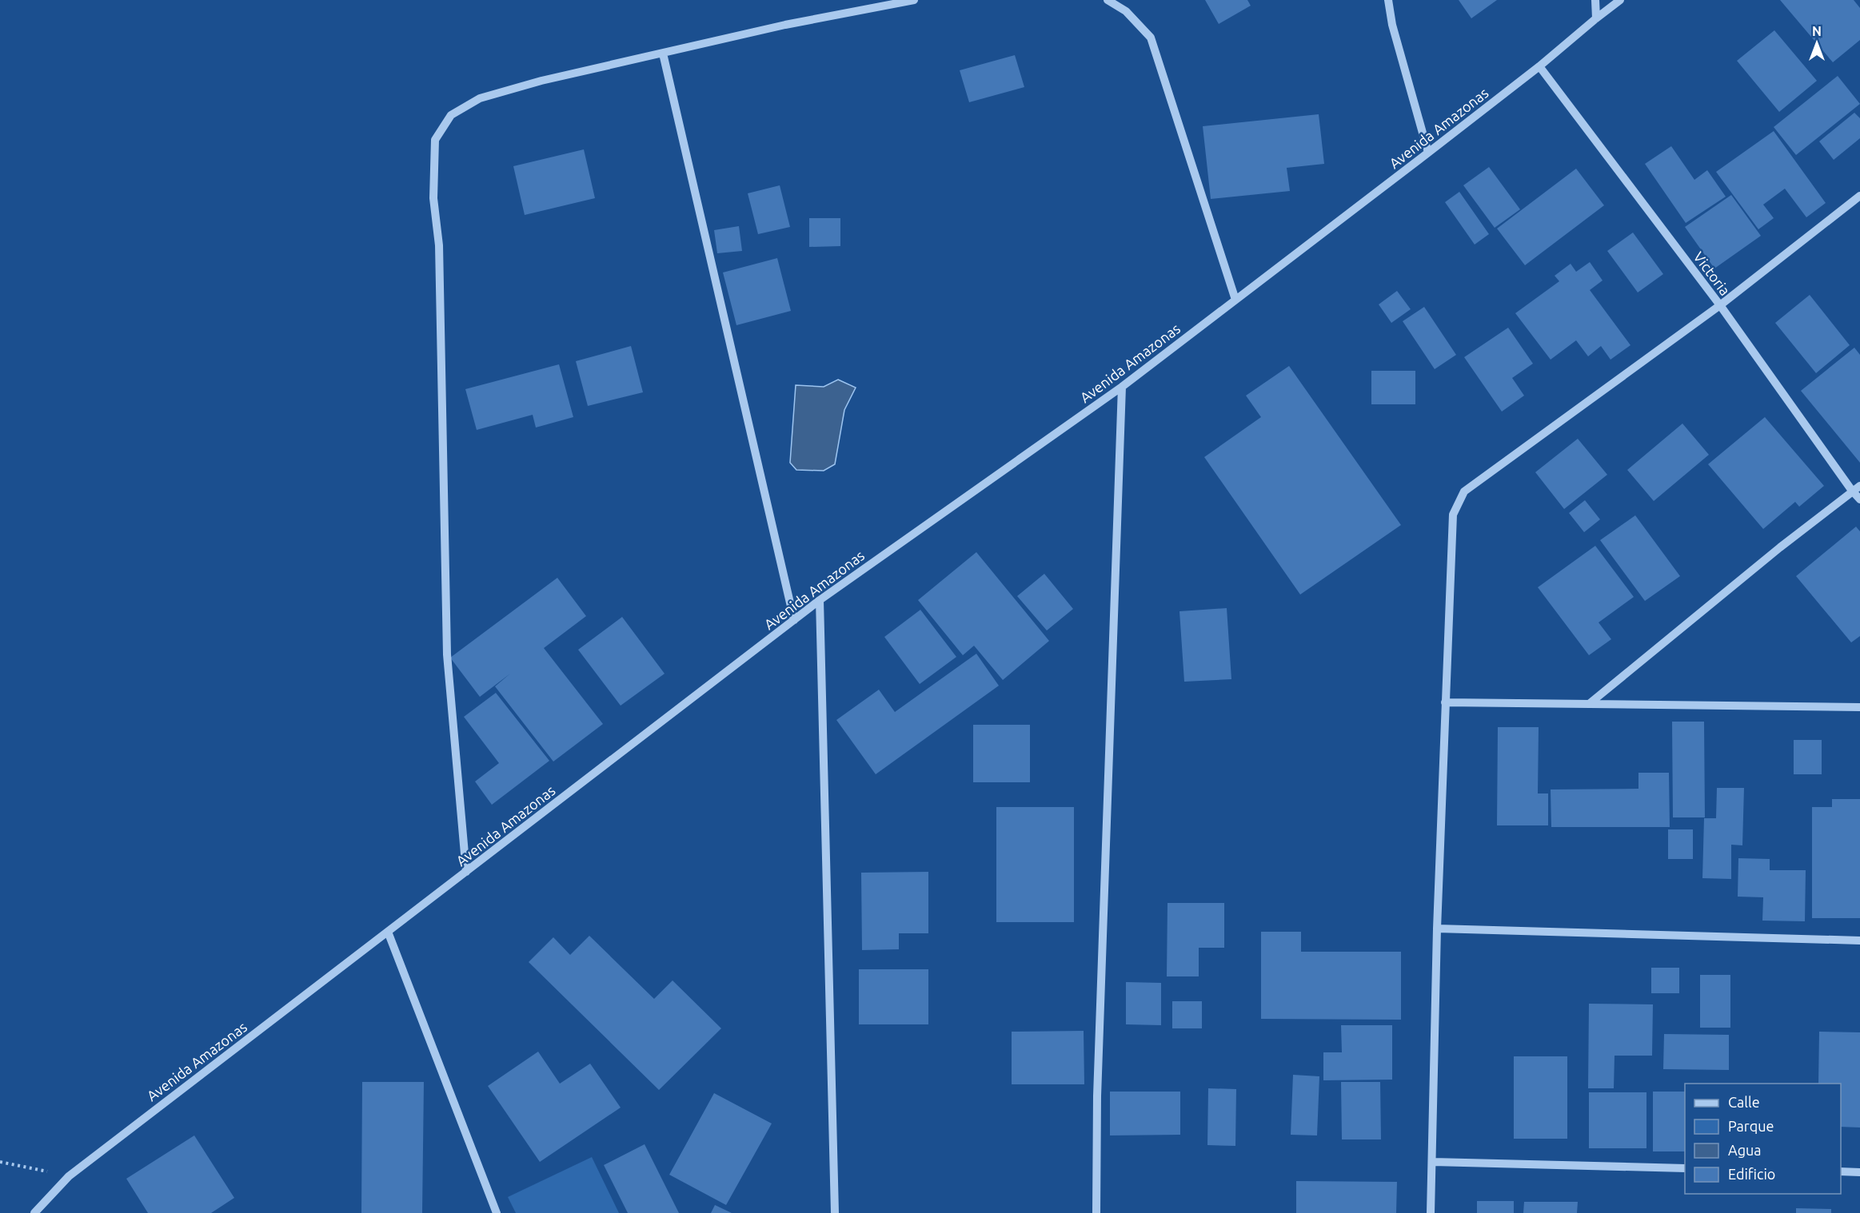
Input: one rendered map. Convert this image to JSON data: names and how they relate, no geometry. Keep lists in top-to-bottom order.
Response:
{
  "streets": {
    "street": ["Avenida Amazonas", "Victoria"]
  },
  "crossings": [
    ["Avenida Amazonas", "Victoria"]
  ],
  "legend": [
    "Calle",
    "Parque",
    "Agua",
    "Edificio"
  ],
  "north": "top"
}
